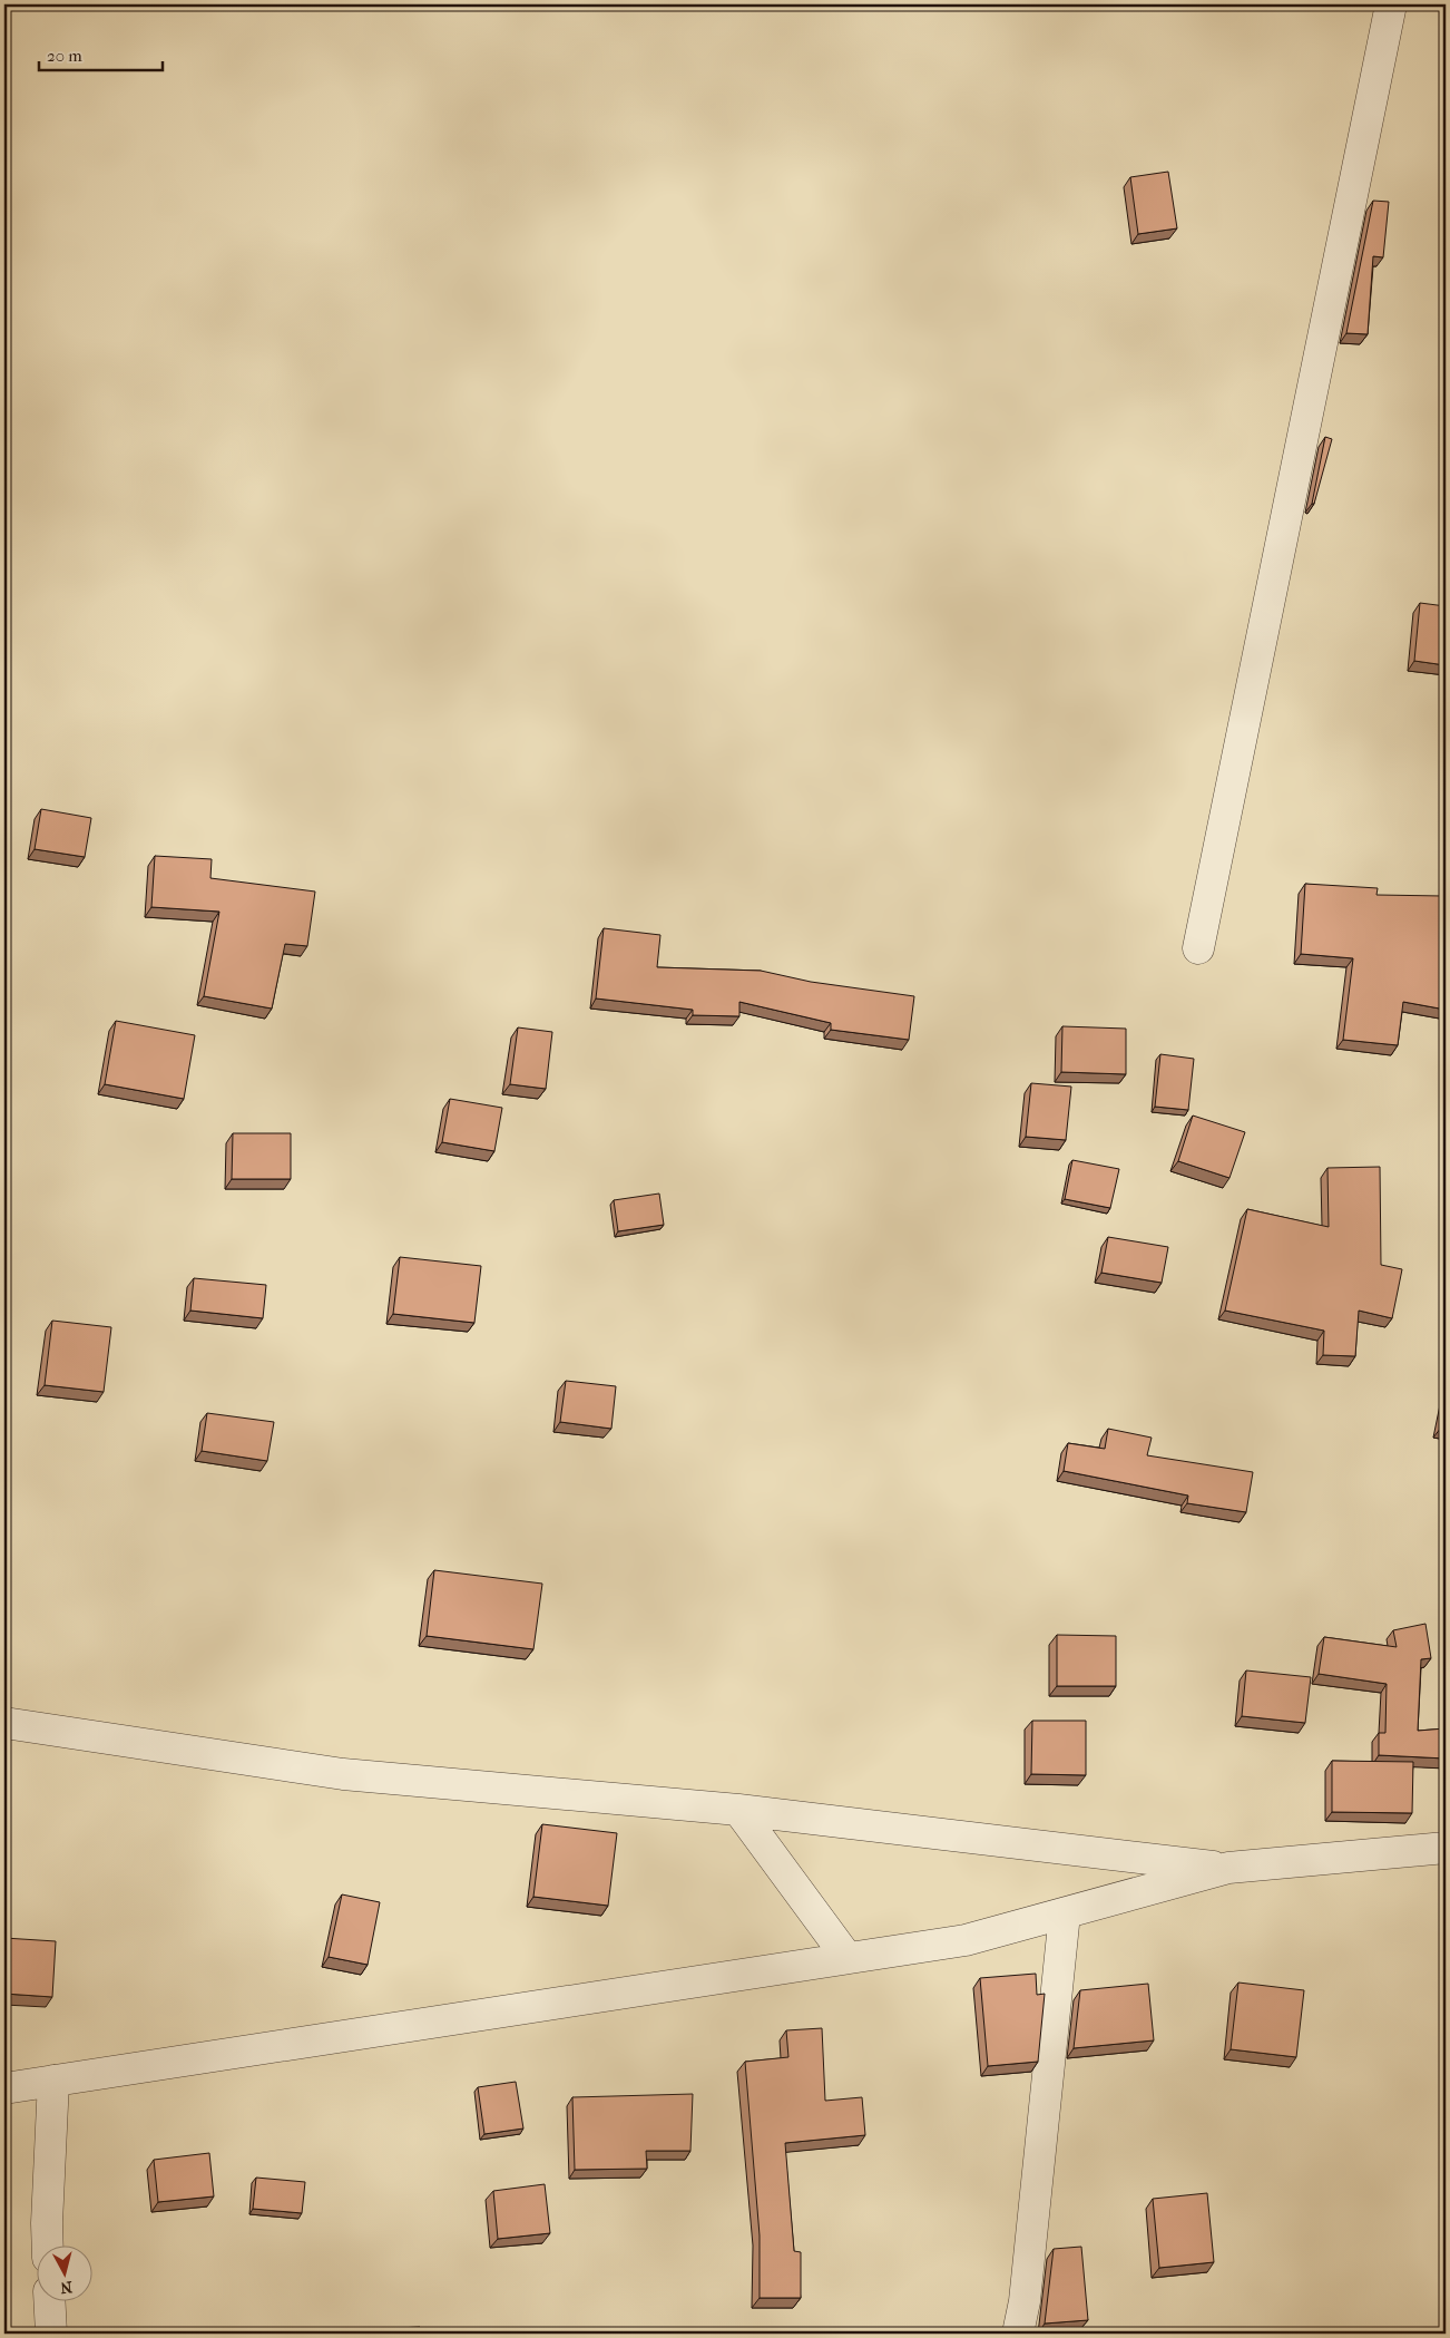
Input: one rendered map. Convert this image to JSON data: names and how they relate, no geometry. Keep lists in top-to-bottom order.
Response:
{
  "scale_bar": "20 m",
  "north": "bottom"
}
